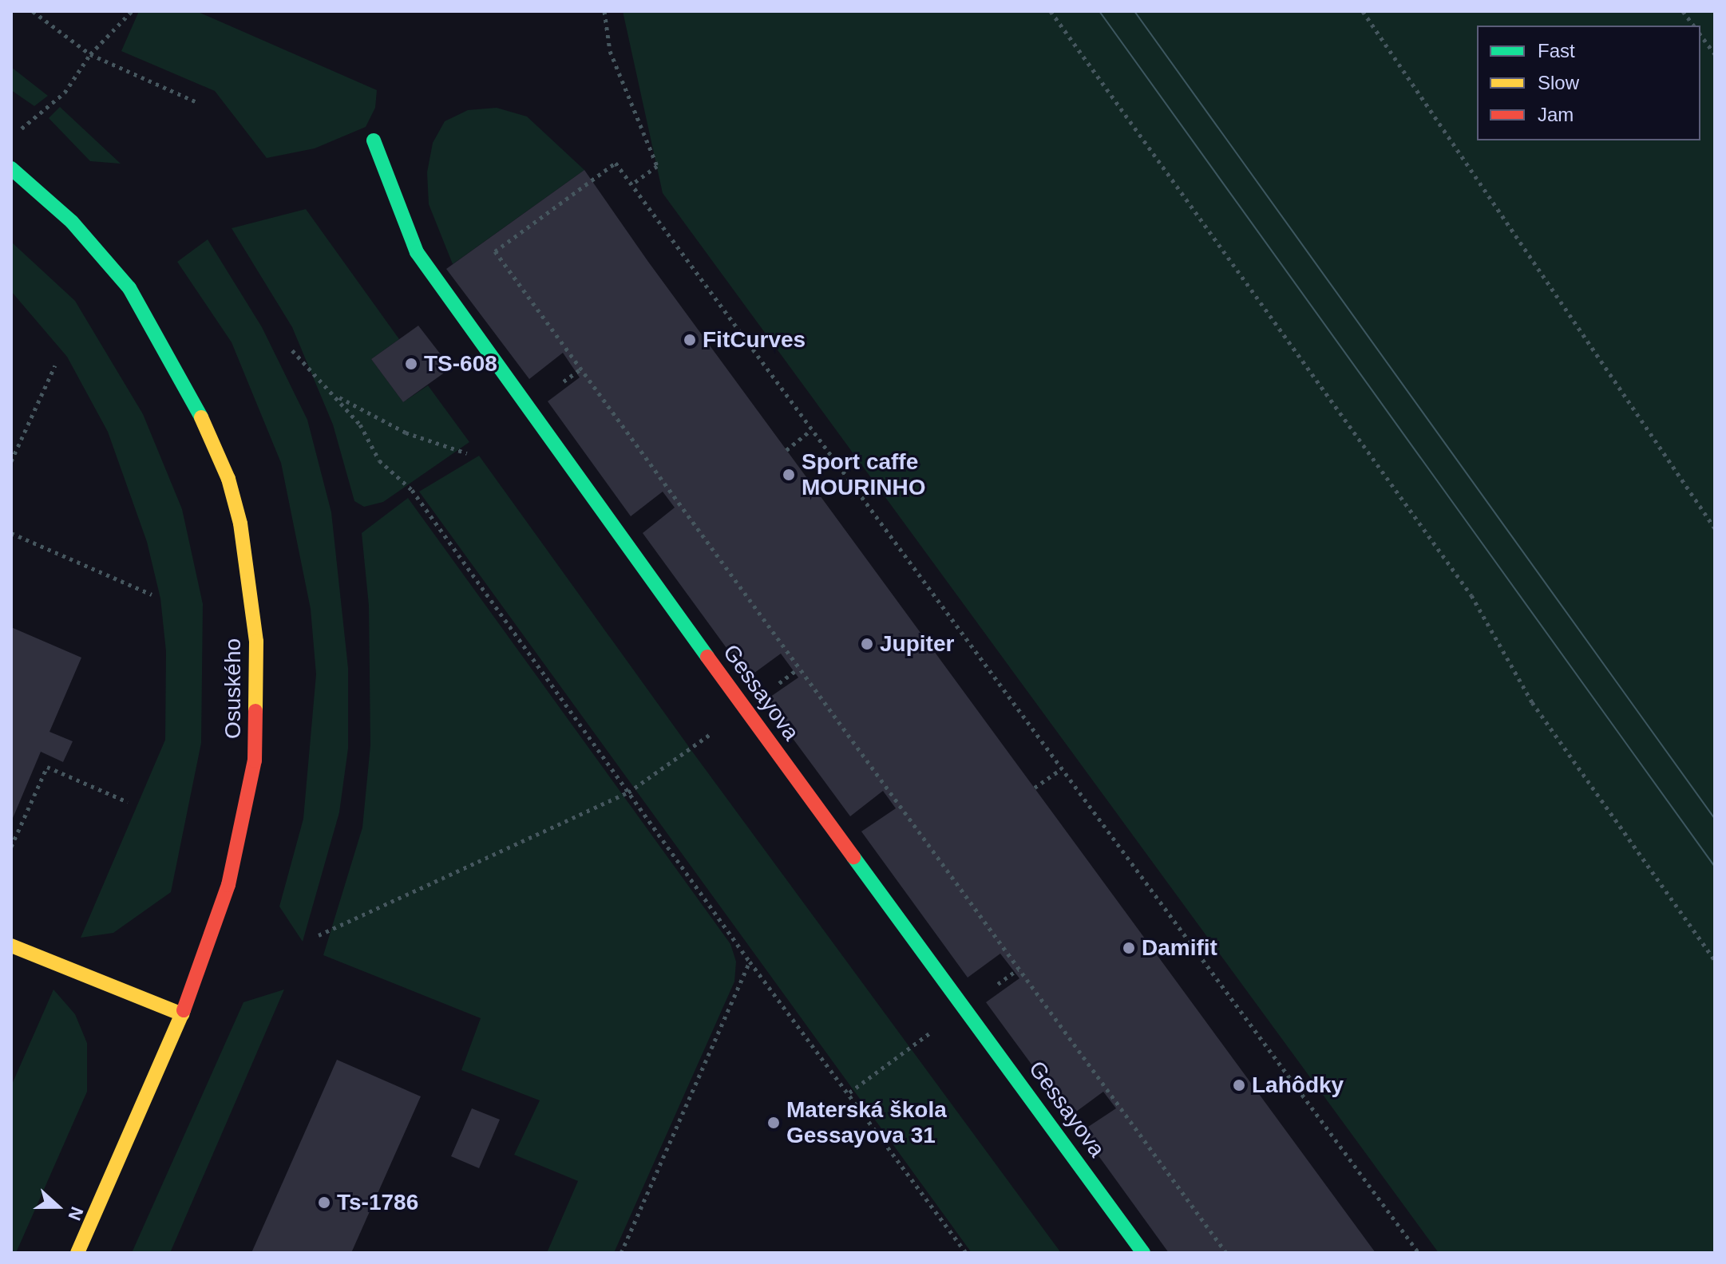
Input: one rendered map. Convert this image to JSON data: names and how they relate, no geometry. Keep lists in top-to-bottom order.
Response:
{
  "streets": {
    "street": ["Osuského", "Gessayova"]
  },
  "places": [
    "FitCurves",
    "TS-608",
    "Sport caffe MOURINHO",
    "Jupiter",
    "Damifit",
    "Lahôdky",
    "Materská škola Gessayova 31",
    "Ts-1786"
  ],
  "legend": ["Fast", "Slow", "Jam"],
  "north": "right"
}
